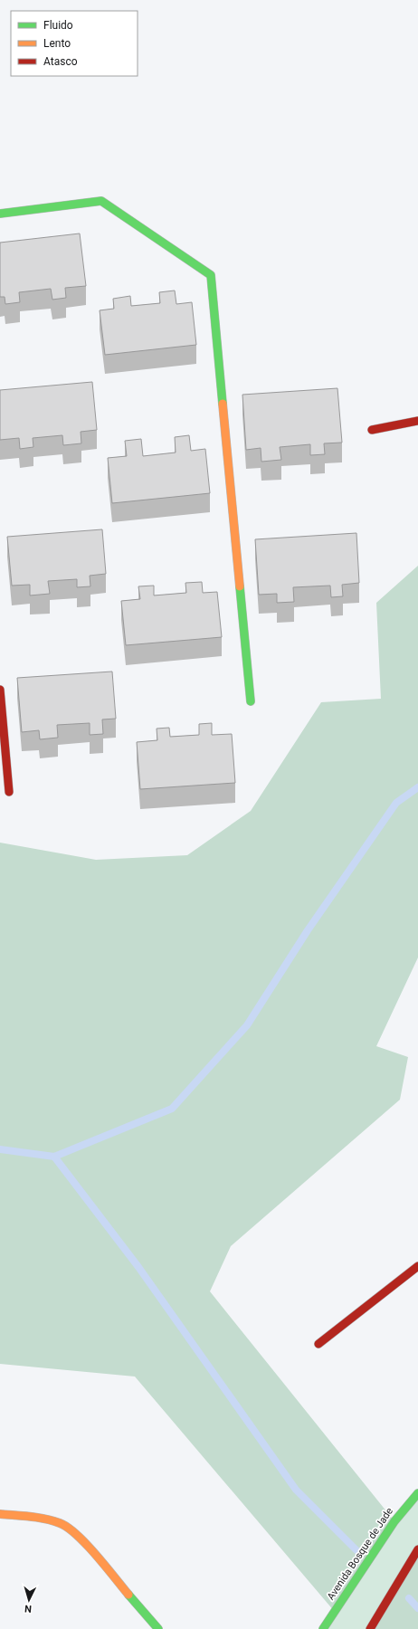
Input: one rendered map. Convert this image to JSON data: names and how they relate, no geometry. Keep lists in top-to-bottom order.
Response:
{
  "streets": {
    "street": ["Avenida Bosque de Jade"]
  },
  "legend": ["Fluido", "Lento", "Atasco"],
  "north": "bottom"
}
